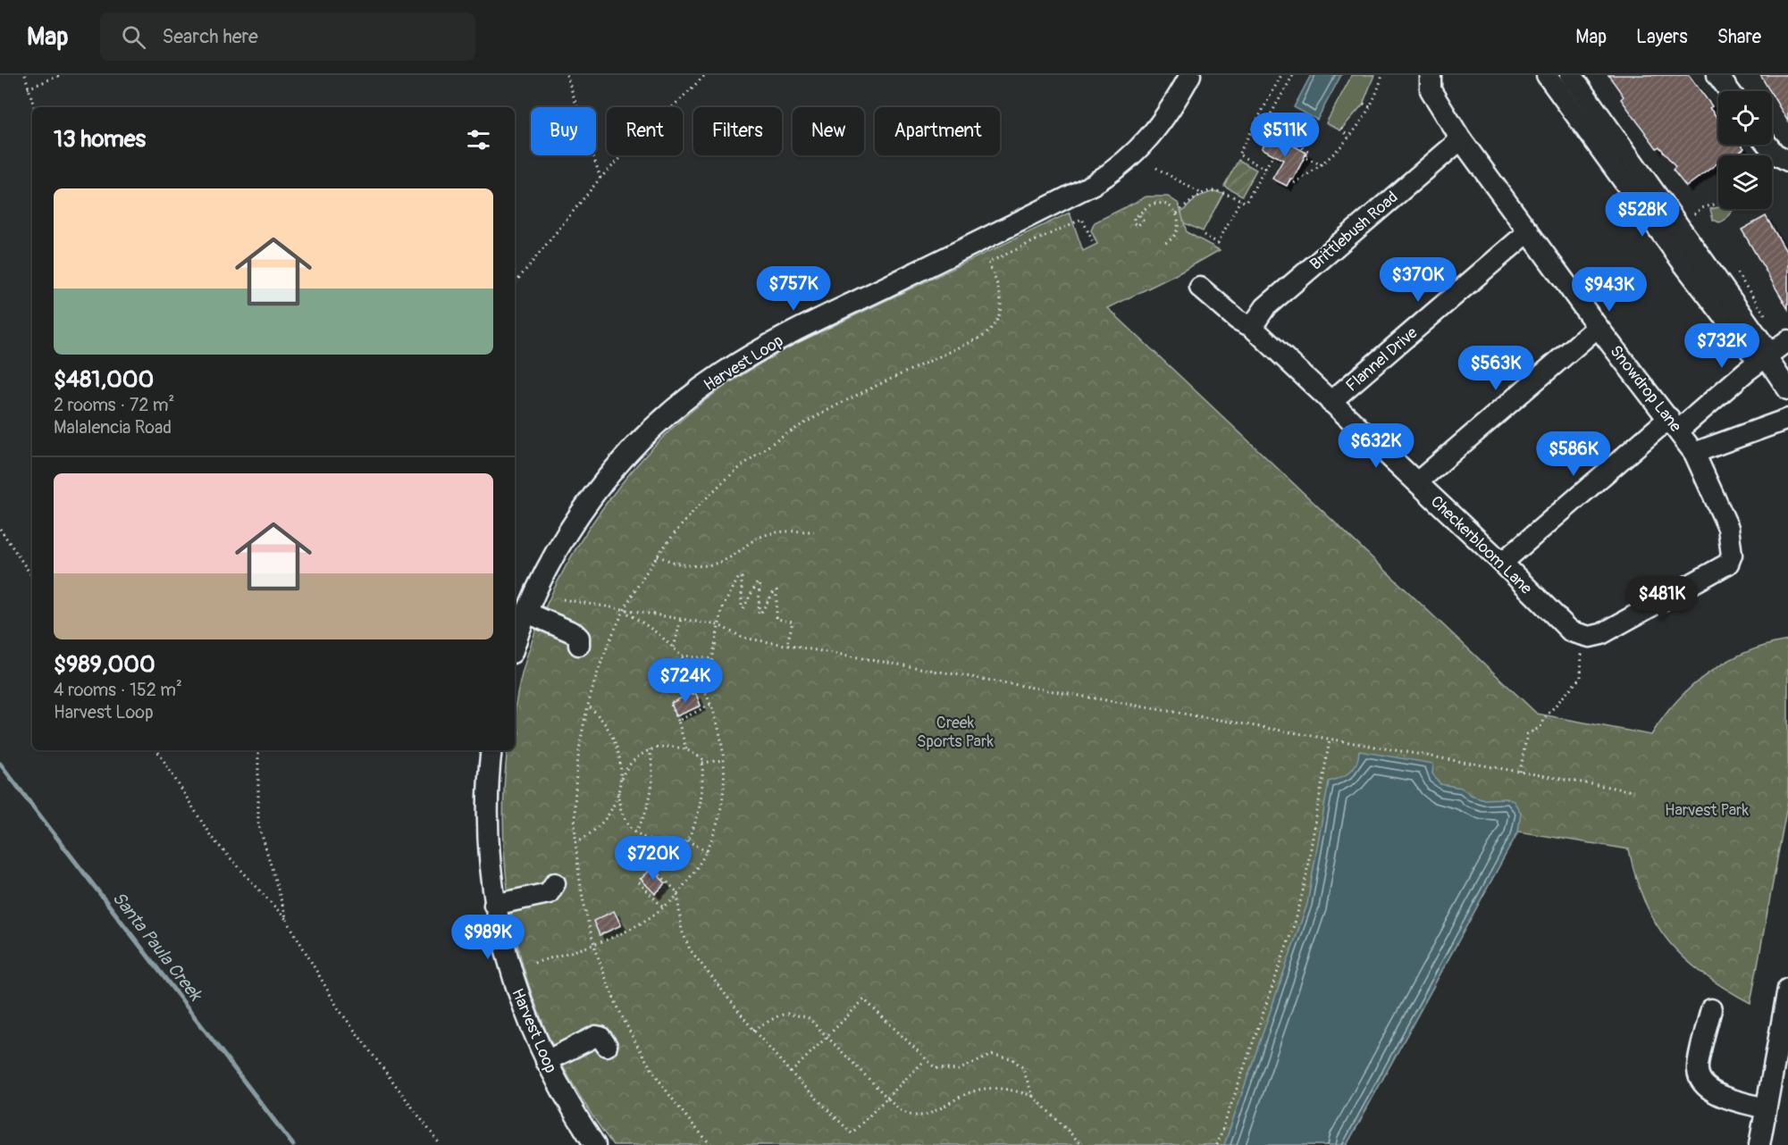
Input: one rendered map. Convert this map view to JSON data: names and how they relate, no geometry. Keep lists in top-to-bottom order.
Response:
{
  "streets": {
    "street": [
      "Brittlebush Road",
      "Flannel Drive",
      "Harvest Loop",
      "Snowdrop Lane",
      "Checkerbloom Lane"
    ]
  },
  "crossings": [
    ["Brittlebush Road", "Snowdrop Lane"],
    ["Brittlebush Road", "Checkerbloom Lane"],
    ["Flannel Drive", "Snowdrop Lane"],
    ["Flannel Drive", "Checkerbloom Lane"],
    ["Snowdrop Lane", "Checkerbloom Lane"]
  ],
  "water": ["Santa Paula Creek"],
  "parks": ["Creek Sports Park", "Harvest Park"],
  "page": {
    "header": "Map",
    "search": "Search here",
    "nav": ["Map", "Layers", "Share"],
    "chip": [
      "Buy",
      "Rent",
      "Filters",
      "New",
      "Apartment"
    ],
    "heading": "13 homes",
    "price": [
      "$511K",
      "$528K",
      "$370K",
      "$757K",
      "$943K",
      "$732K",
      "$563K",
      "$632K",
      "$586K",
      "$481K",
      "$724K",
      "$720K",
      "$989K"
    ],
    "list": [
      {
        "name": "$481,000",
        "note": "2 rooms · 72 m² · Malalencia Road"
      },
      {
        "name": "$989,000",
        "note": "4 rooms · 152 m² · Harvest Loop"
      }
    ]
  }
}
